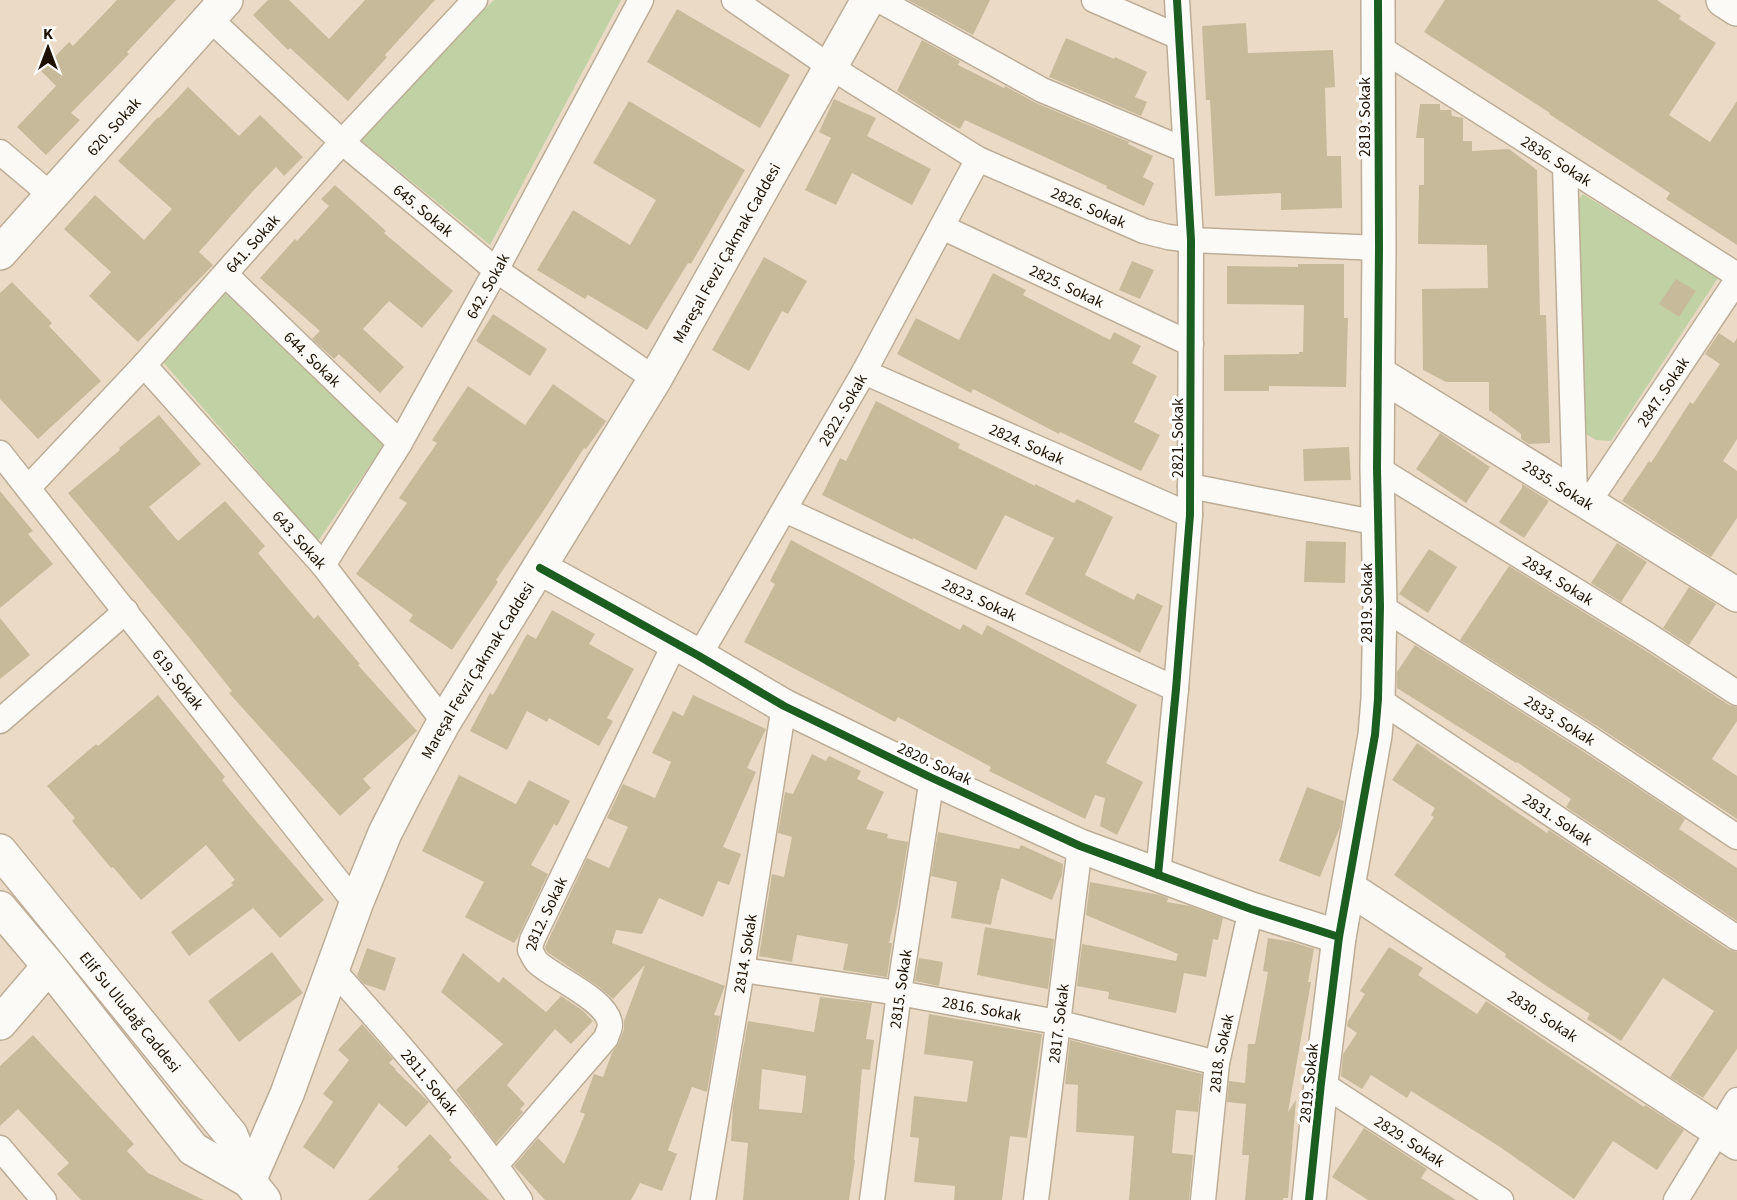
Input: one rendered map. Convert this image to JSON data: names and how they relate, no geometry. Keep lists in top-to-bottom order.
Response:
{
  "streets": {
    "street": [
      "2819. Sokak",
      "620. Sokak",
      "2836. Sokak",
      "2826. Sokak",
      "645. Sokak",
      "641. Sokak",
      "Mareşal Fevzi Çakmak Caddesi",
      "2825. Sokak",
      "642. Sokak",
      "644. Sokak",
      "2847. Sokak",
      "2822. Sokak",
      "2821. Sokak",
      "2824. Sokak",
      "2835. Sokak",
      "643. Sokak",
      "2834. Sokak",
      "2823. Sokak",
      "619. Sokak",
      "2833. Sokak",
      "2820. Sokak",
      "2831. Sokak",
      "2812. Sokak",
      "2814. Sokak",
      "2815. Sokak",
      "2816. Sokak",
      "Elif Su Uludağ Caddesi",
      "2830. Sokak",
      "2817. Sokak",
      "2818. Sokak",
      "2811. Sokak",
      "2829. Sokak"
    ]
  },
  "crossings": [
    ["2819. Sokak", "2836. Sokak"],
    ["2819. Sokak", "2826. Sokak"],
    ["2819. Sokak", "2835. Sokak"],
    ["2819. Sokak", "2834. Sokak"],
    ["2819. Sokak", "2833. Sokak"],
    ["2819. Sokak", "2820. Sokak"],
    ["2819. Sokak", "2831. Sokak"],
    ["2819. Sokak", "2830. Sokak"],
    ["2819. Sokak", "2829. Sokak"],
    ["620. Sokak", "645. Sokak"],
    ["2836. Sokak", "2847. Sokak"],
    ["2826. Sokak", "Mareşal Fevzi Çakmak Caddesi"],
    ["2826. Sokak", "2822. Sokak"],
    ["2826. Sokak", "2821. Sokak"],
    ["645. Sokak", "641. Sokak"],
    ["645. Sokak", "Mareşal Fevzi Çakmak Caddesi"],
    ["645. Sokak", "642. Sokak"],
    ["641. Sokak", "644. Sokak"],
    ["641. Sokak", "643. Sokak"],
    ["641. Sokak", "619. Sokak"],
    ["Mareşal Fevzi Çakmak Caddesi", "643. Sokak"],
    ["Mareşal Fevzi Çakmak Caddesi", "619. Sokak"],
    ["Mareşal Fevzi Çakmak Caddesi", "2820. Sokak"],
    ["Mareşal Fevzi Çakmak Caddesi", "Elif Su Uludağ Caddesi"],
    ["Mareşal Fevzi Çakmak Caddesi", "2811. Sokak"],
    ["2825. Sokak", "2822. Sokak"],
    ["2825. Sokak", "2821. Sokak"],
    ["642. Sokak", "644. Sokak"],
    ["642. Sokak", "643. Sokak"],
    ["2847. Sokak", "2835. Sokak"],
    ["2822. Sokak", "2824. Sokak"],
    ["2822. Sokak", "2823. Sokak"],
    ["2822. Sokak", "2820. Sokak"],
    ["2822. Sokak", "2812. Sokak"],
    ["2821. Sokak", "2824. Sokak"],
    ["2821. Sokak", "2823. Sokak"],
    ["2821. Sokak", "2820. Sokak"],
    ["2820. Sokak", "2812. Sokak"],
    ["2820. Sokak", "2814. Sokak"],
    ["2820. Sokak", "2815. Sokak"],
    ["2820. Sokak", "2817. Sokak"],
    ["2820. Sokak", "2818. Sokak"],
    ["2812. Sokak", "2811. Sokak"],
    ["2814. Sokak", "2816. Sokak"],
    ["2815. Sokak", "2816. Sokak"],
    ["2816. Sokak", "2817. Sokak"],
    ["2816. Sokak", "2818. Sokak"]
  ],
  "north": "top"
}
